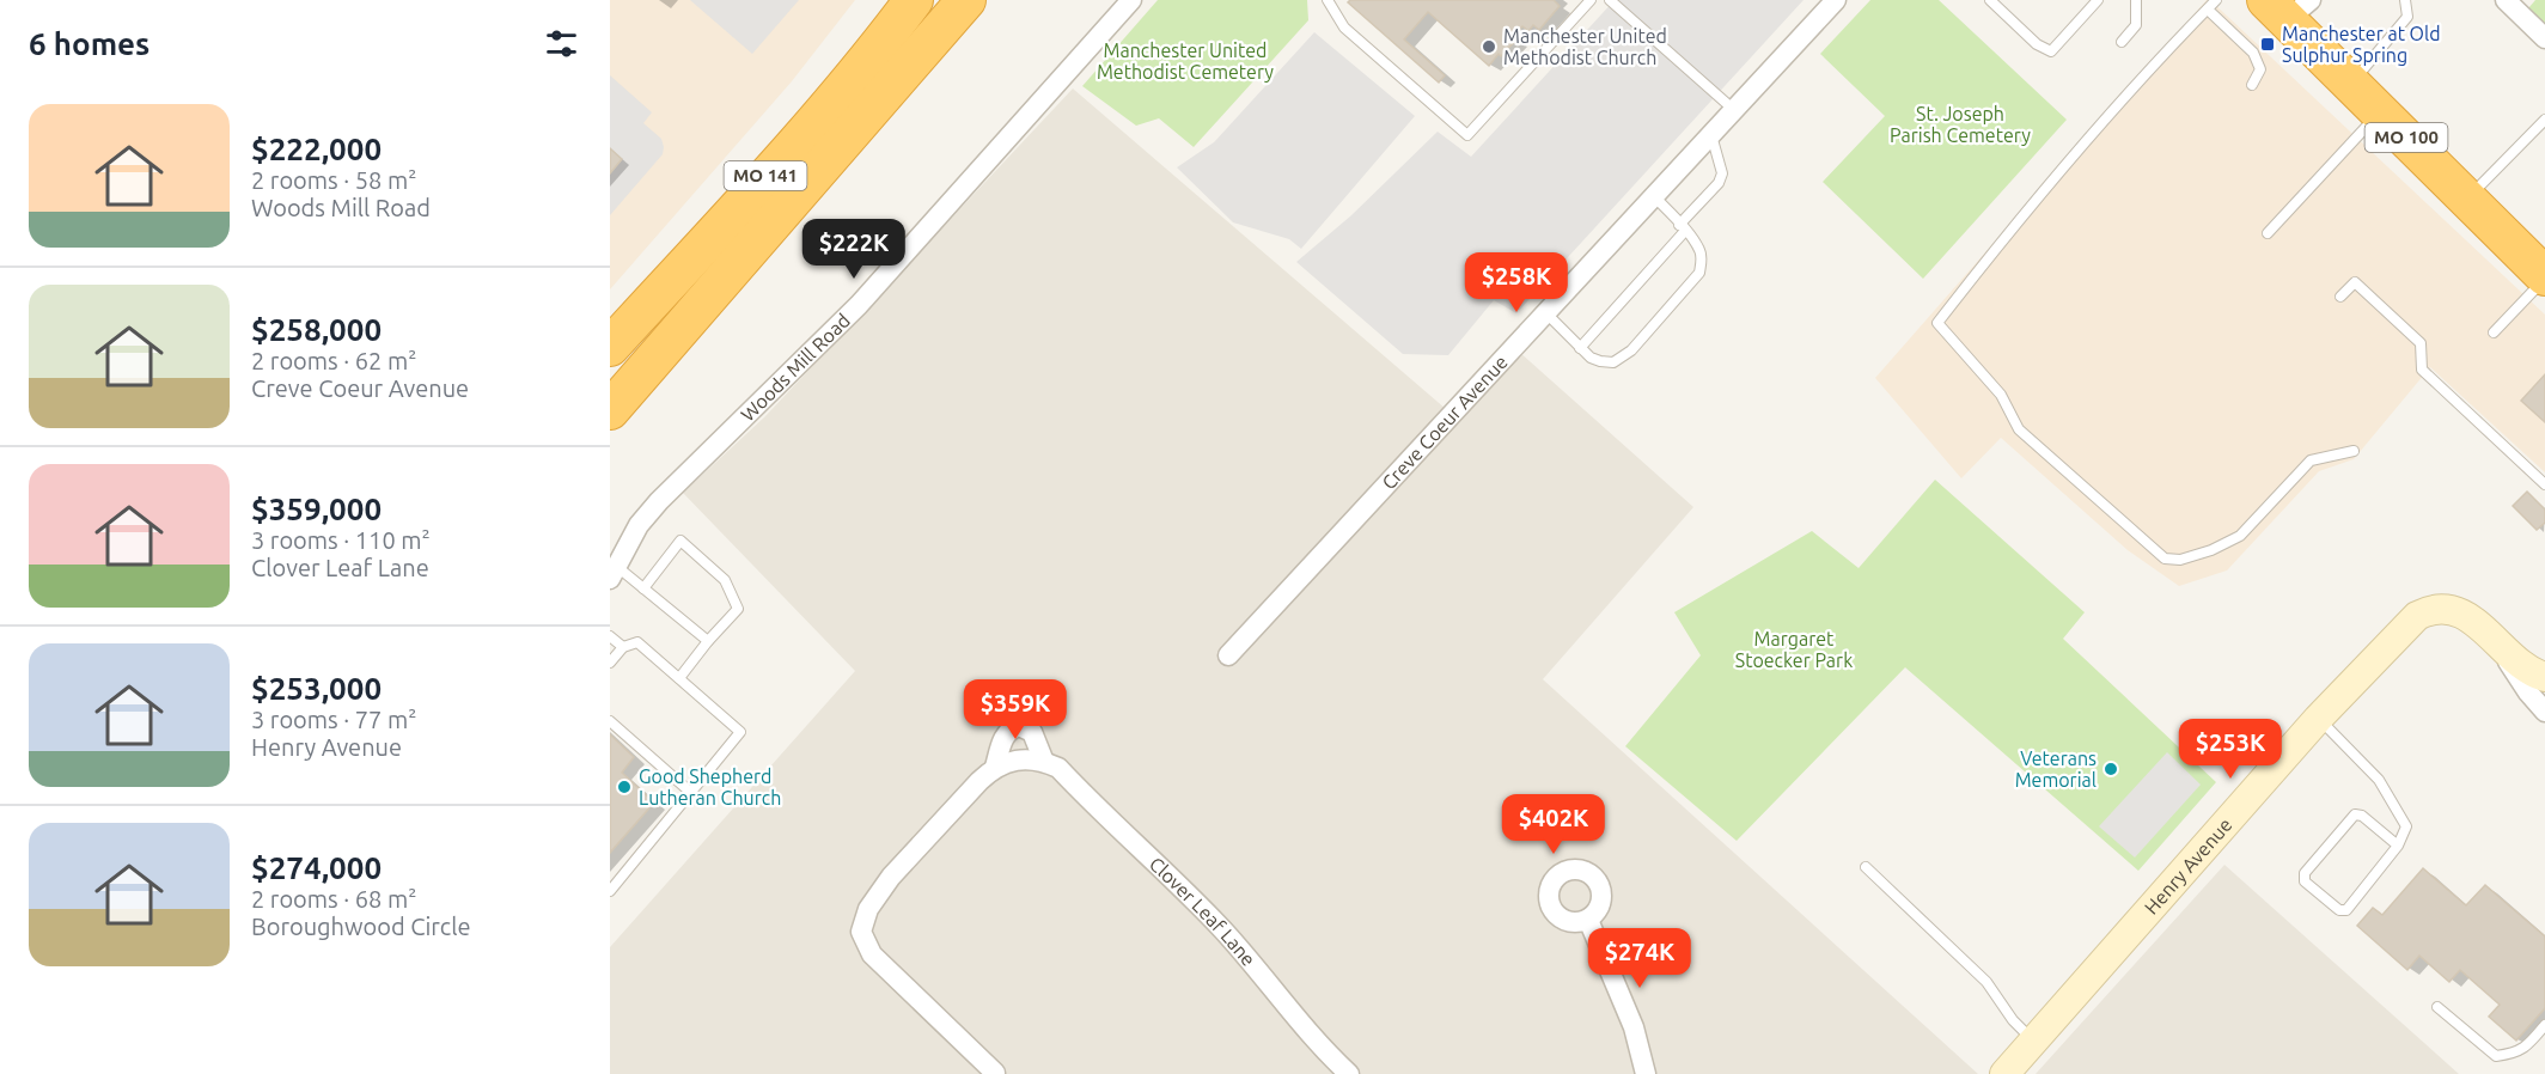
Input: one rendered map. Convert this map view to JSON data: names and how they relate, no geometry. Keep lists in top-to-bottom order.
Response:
{
  "streets": {
    "highway": ["MO 100", "MO 141"],
    "street": [
      "Woods Mill Road",
      "Creve Coeur Avenue",
      "Henry Avenue",
      "Clover Leaf Lane"
    ]
  },
  "parks": ["Manchester United Methodist Cemetery", "St. Joseph Parish Cemetery", "Margaret Stoecker Park"],
  "places": {
    "transit": ["Manchester at Old Sulphur Spring"],
    "other": ["Manchester United Methodist Church", "Veterans Memorial", "Good Shepherd Lutheran Church"]
  },
  "page": {
    "heading": "6 homes",
    "list": [
      {
        "name": "$222,000",
        "note": "2 rooms · 58 m² · Woods Mill Road"
      },
      {
        "name": "$258,000",
        "note": "2 rooms · 62 m² · Creve Coeur Avenue"
      },
      {
        "name": "$359,000",
        "note": "3 rooms · 110 m² · Clover Leaf Lane"
      },
      {
        "name": "$253,000",
        "note": "3 rooms · 77 m² · Henry Avenue"
      },
      {
        "name": "$274,000",
        "note": "2 rooms · 68 m² · Boroughwood Circle"
      }
    ],
    "price": [
      "$222K",
      "$258K",
      "$359K",
      "$253K",
      "$402K",
      "$274K"
    ]
  }
}
